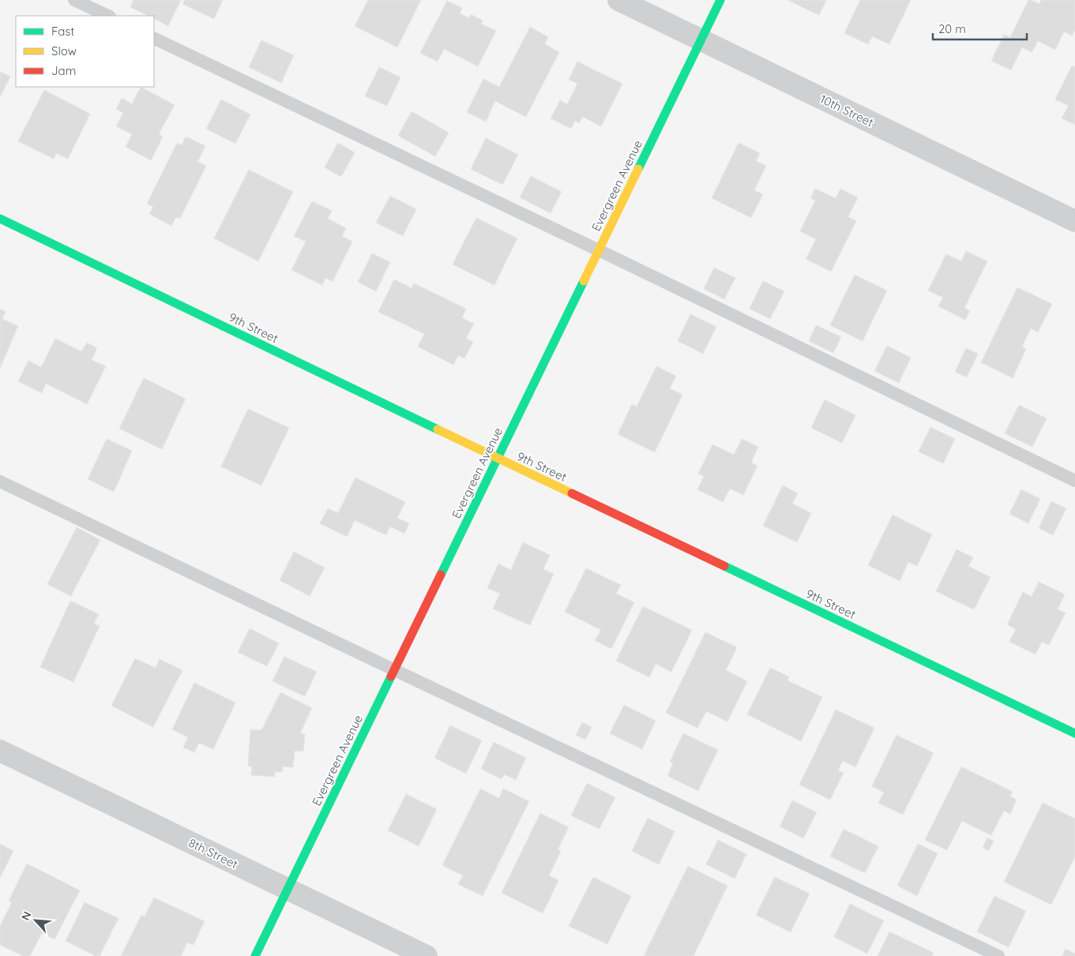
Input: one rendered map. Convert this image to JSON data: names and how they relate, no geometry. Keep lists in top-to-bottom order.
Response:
{
  "streets": {
    "street": [
      "10th Street",
      "Evergreen Avenue",
      "9th Street",
      "8th Street"
    ]
  },
  "crossings": [
    ["10th Street", "Evergreen Avenue"],
    ["Evergreen Avenue", "9th Street"],
    ["Evergreen Avenue", "8th Street"]
  ],
  "legend": ["Fast", "Slow", "Jam"],
  "scale_bar": "20 m",
  "north": "top left"
}
